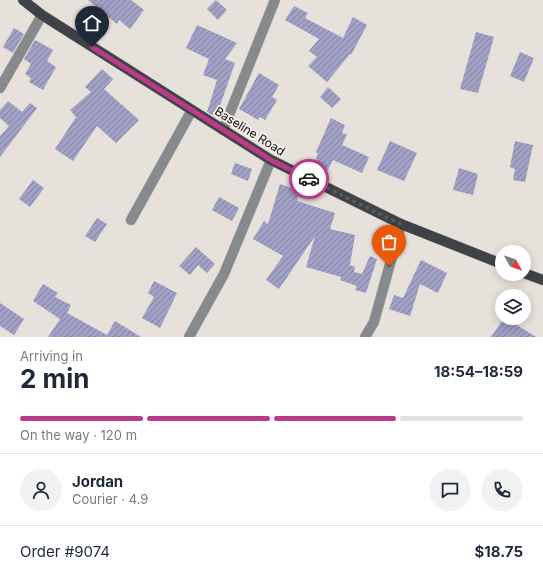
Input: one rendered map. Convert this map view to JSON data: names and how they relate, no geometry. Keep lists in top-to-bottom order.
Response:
{
  "streets": {
    "main road": ["Baseline Road"]
  },
  "north": "bottom right",
  "page": {
    "heading": ["2 min", "Arriving in", "18:54–18:59"],
    "panel": [
      "Jordan",
      "Courier · 4.9",
      "Order #9074",
      "$18.75"
    ],
    "bar": "On the way · 120 m"
  }
}
